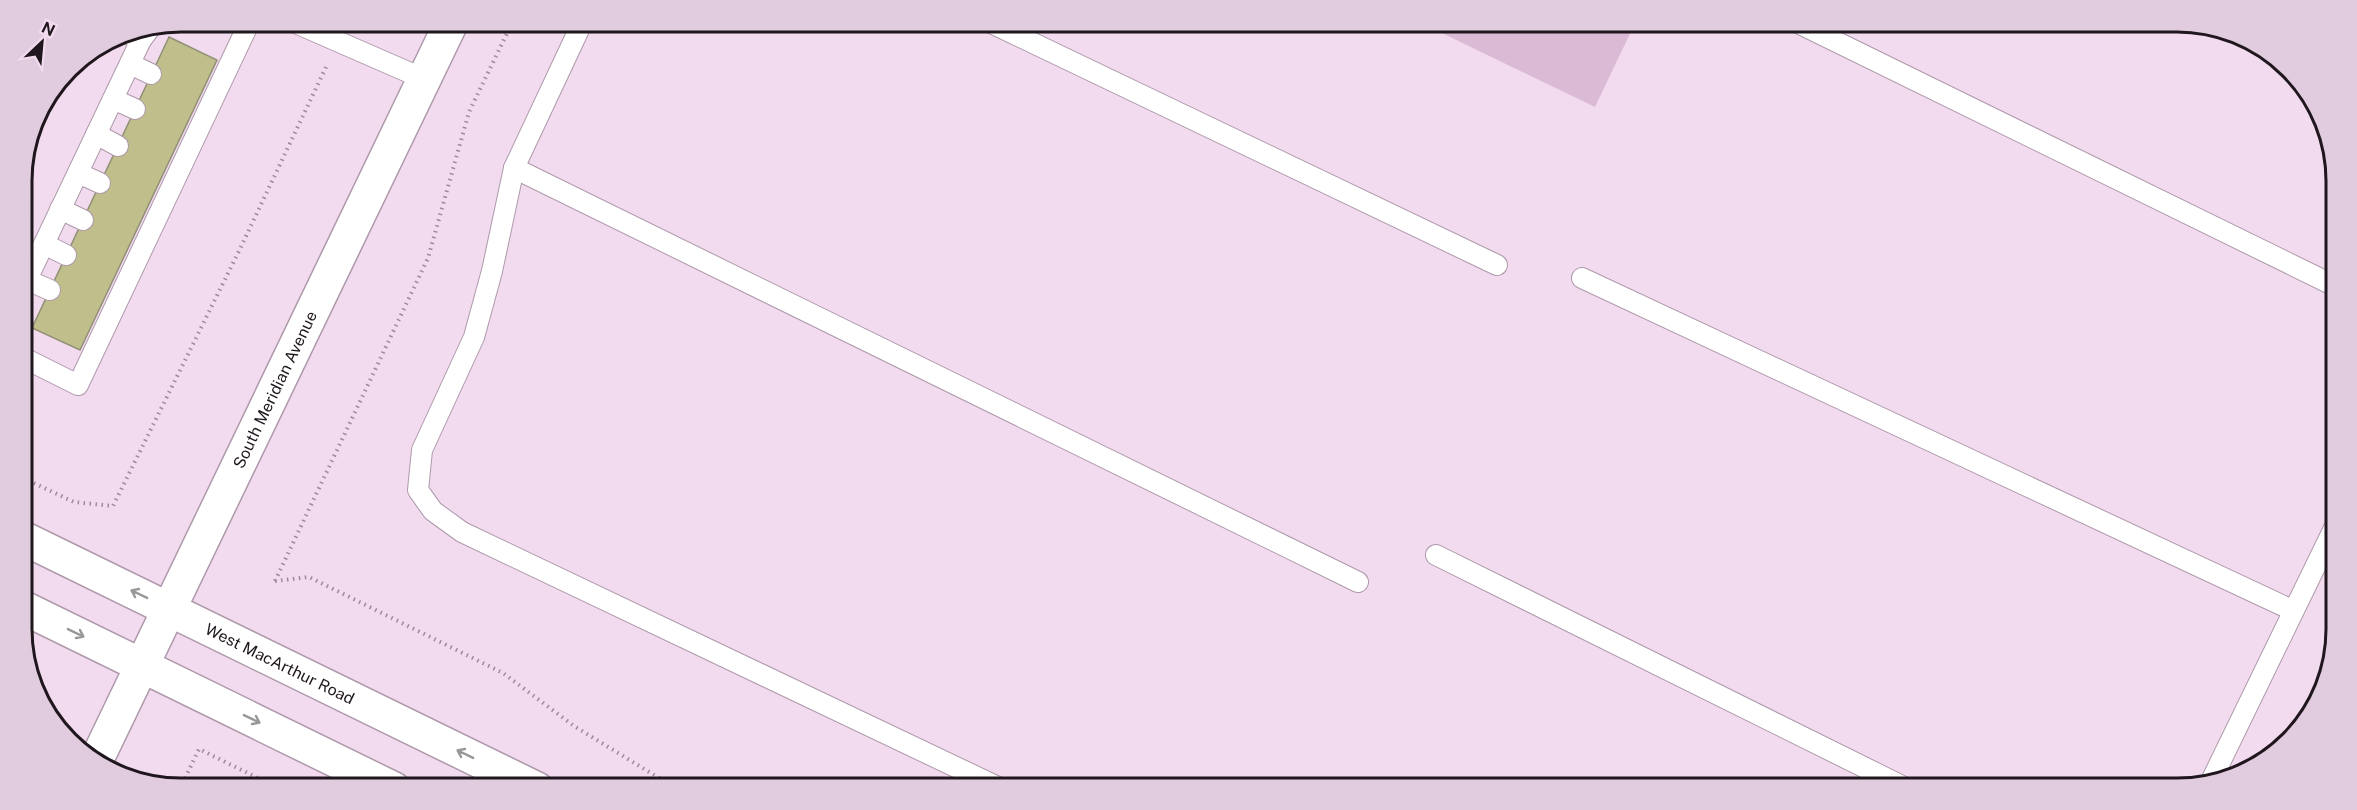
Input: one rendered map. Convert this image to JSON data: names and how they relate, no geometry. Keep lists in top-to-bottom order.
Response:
{
  "streets": {
    "street": ["South Meridian Avenue", "West MacArthur Road"]
  },
  "crossings": [
    ["South Meridian Avenue", "West MacArthur Road"]
  ],
  "north": "top right"
}
